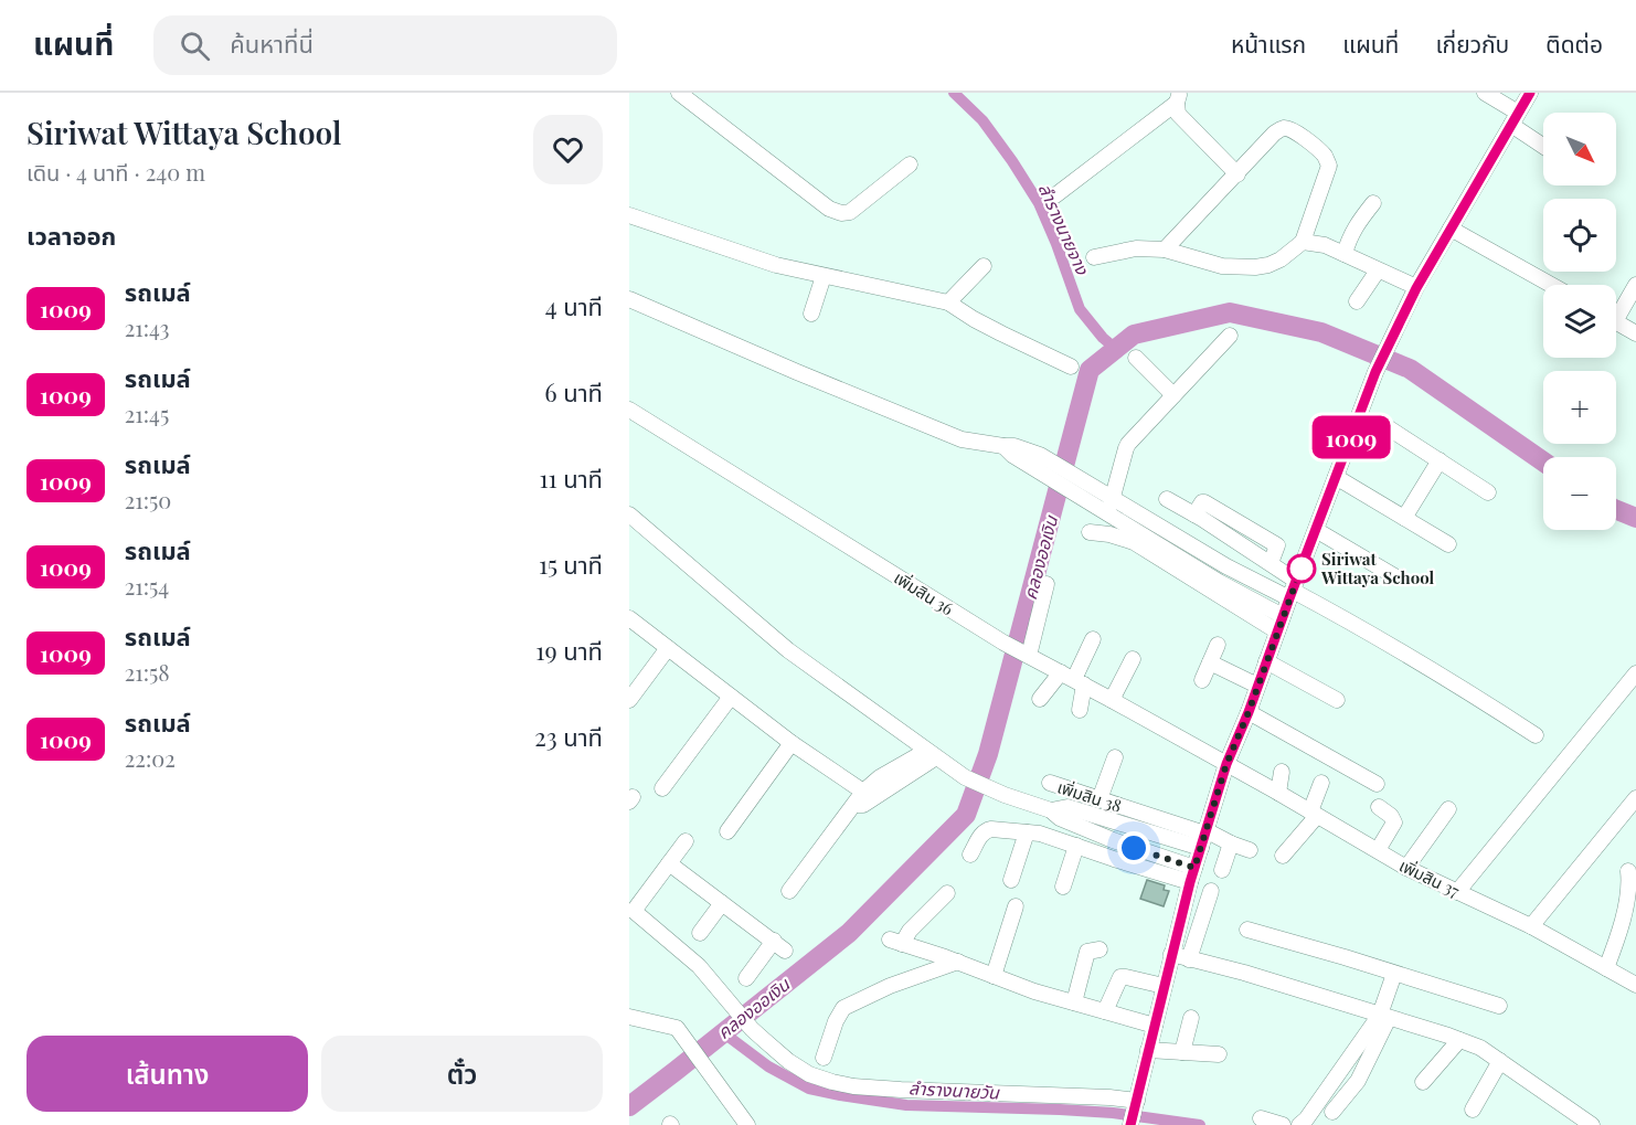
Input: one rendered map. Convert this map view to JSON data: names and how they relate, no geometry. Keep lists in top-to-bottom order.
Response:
{
  "streets": {
    "street": ["เพิ่มสิน 36", "เพิ่มสิน 38", "เพิ่มสิน 37"]
  },
  "crossings": [
    ["เพิ่มสิน 36", "เพิ่มสิน 37"]
  ],
  "water": ["ลำรางนายจาง", "คลองออเงิน", "ลำรางนายวัน"],
  "places": ["Siriwat Wittaya School"],
  "lines": ["bus line 1009"],
  "north": "bottom right",
  "page": {
    "header": "แผนที่",
    "search": "ค้นหาที่นี่",
    "nav": [
      "หน้าแรก",
      "แผนที่",
      "เกี่ยวกับ",
      "ติดต่อ"
    ],
    "heading": [
      ["Siriwat Wittaya School", "เดิน · 4 นาที · 240 m"],
      "เวลาออก"
    ],
    "on_map": "1009",
    "map_buttons": ["+", "−"],
    "list": [
      {
        "mark": "1009",
        "name": "รถเมล์",
        "note": "21:43",
        "value": "4 นาที"
      },
      {
        "mark": "1009",
        "name": "รถเมล์",
        "note": "21:45",
        "value": "6 นาที"
      },
      {
        "mark": "1009",
        "name": "รถเมล์",
        "note": "21:50",
        "value": "11 นาที"
      },
      {
        "mark": "1009",
        "name": "รถเมล์",
        "note": "21:54",
        "value": "15 นาที"
      },
      {
        "mark": "1009",
        "name": "รถเมล์",
        "note": "21:58",
        "value": "19 นาที"
      },
      {
        "mark": "1009",
        "name": "รถเมล์",
        "note": "22:02",
        "value": "23 นาที"
      }
    ],
    "buttons": ["เส้นทาง", "ตั๋ว"]
  }
}
